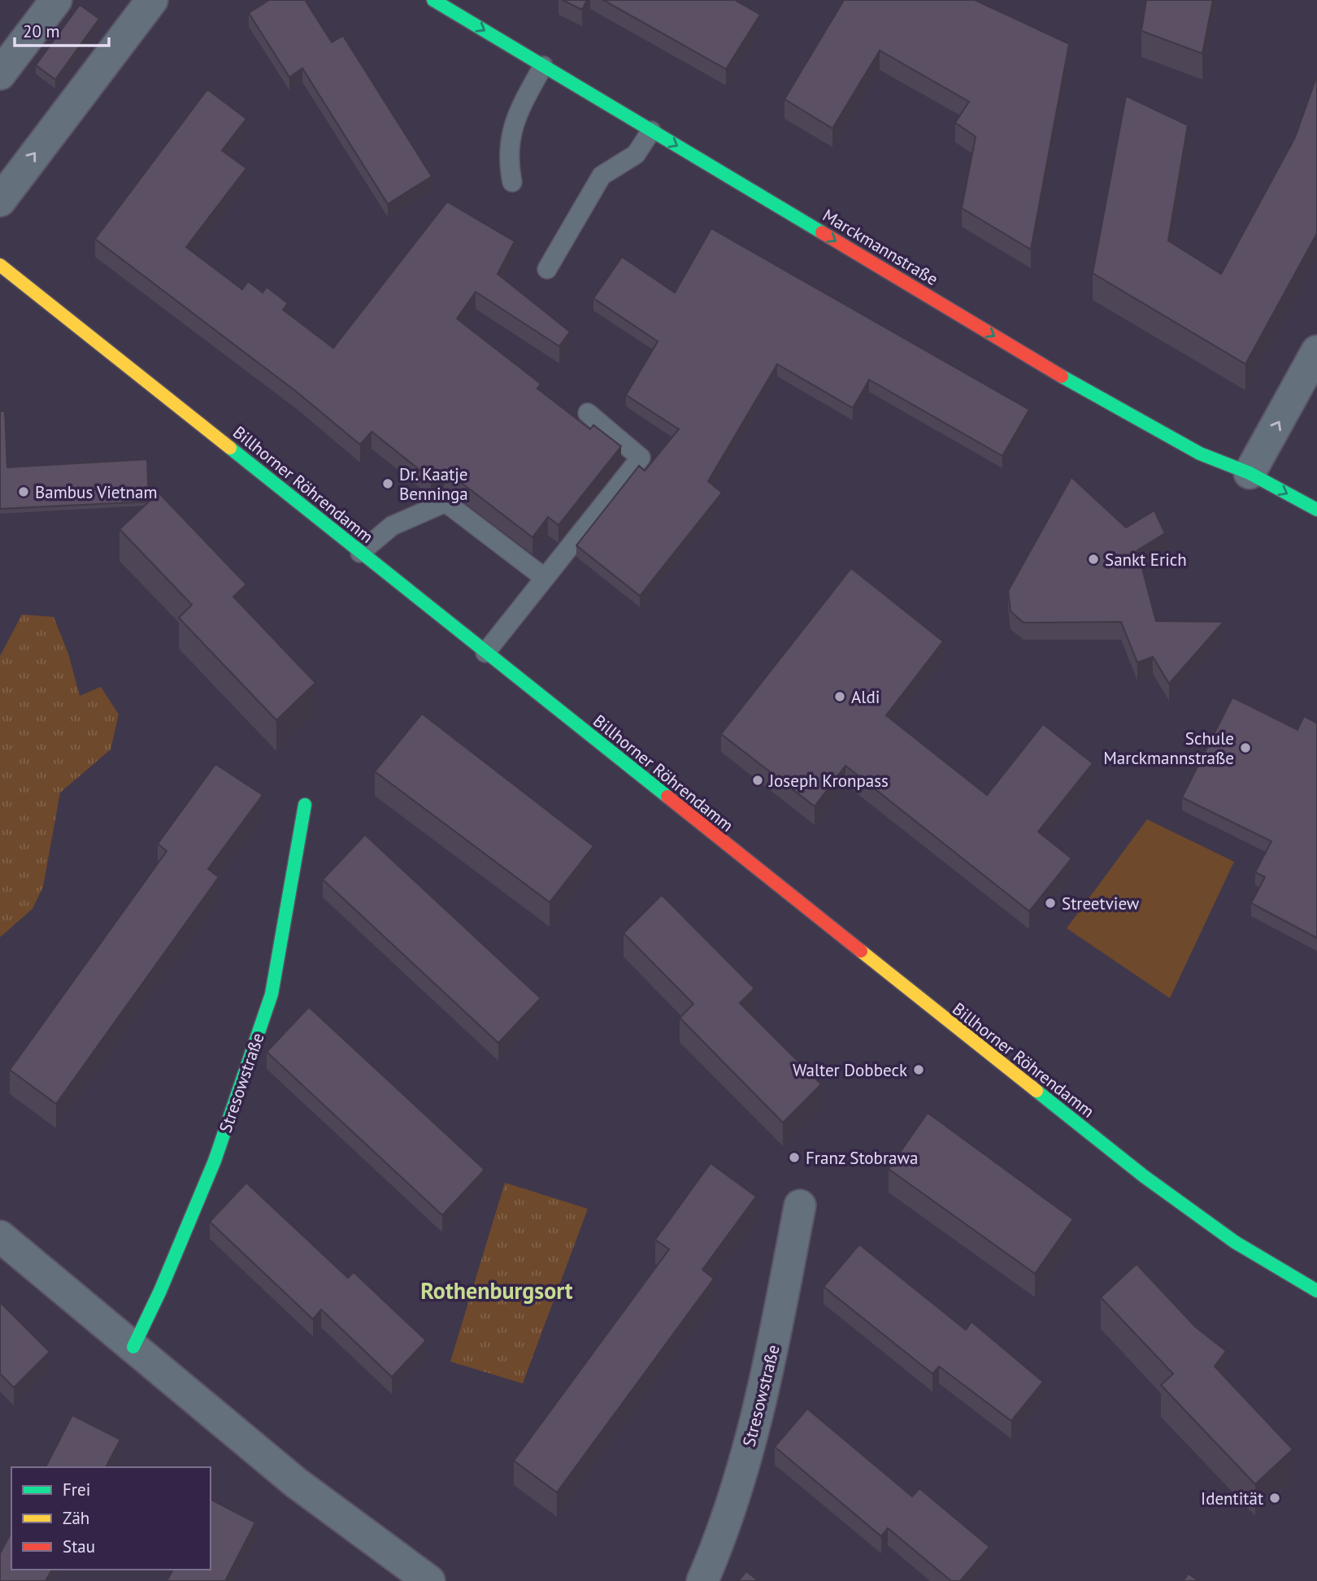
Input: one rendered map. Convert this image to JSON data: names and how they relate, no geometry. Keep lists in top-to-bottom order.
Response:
{
  "streets": {
    "street": ["Marckmannstraße", "Billhorner Röhrendamm", "Stresowstraße"]
  },
  "one_way": ["Marckmannstraße"],
  "districts": ["Rothenburgsort"],
  "places": [
    "Dr. Kaatje Benninga",
    "Bambus Vietnam",
    "Sankt Erich",
    "Aldi",
    "Schule Marckmannstraße",
    "Joseph Kronpass",
    "Streetview",
    "Walter Dobbeck",
    "Franz Stobrawa",
    "Identität"
  ],
  "legend": ["Frei", "Zäh", "Stau"],
  "scale_bar": "20 m"
}
